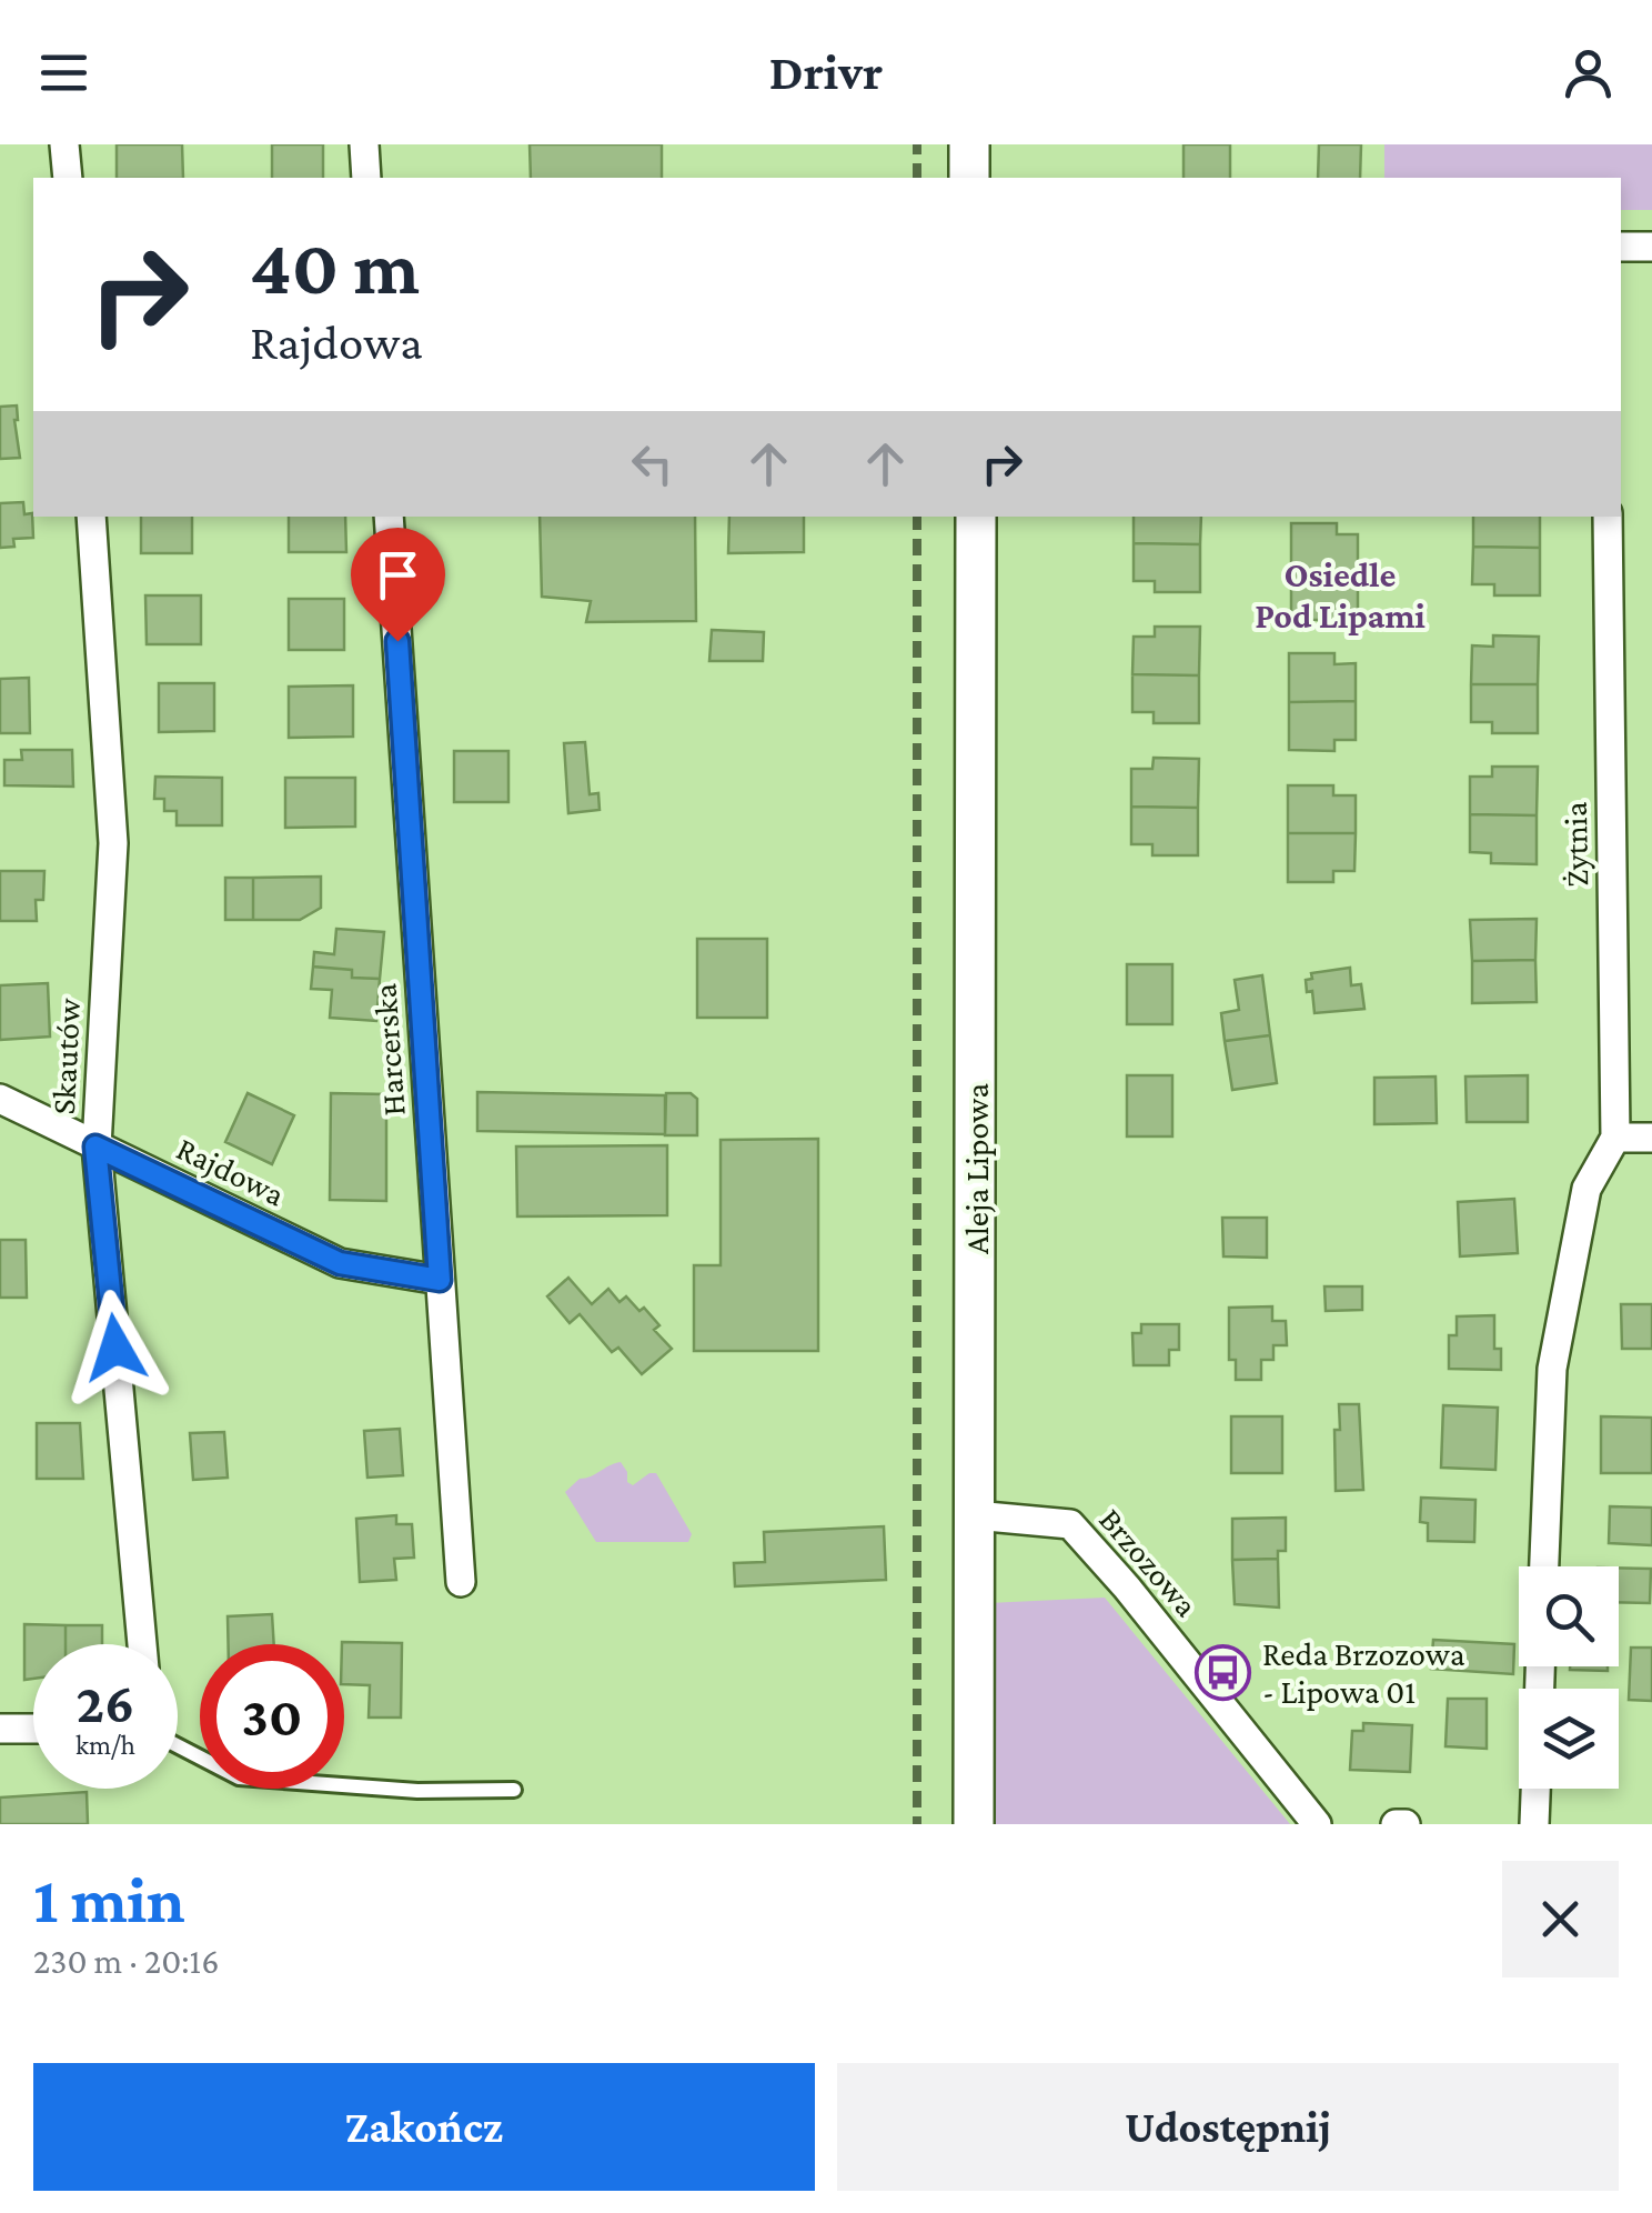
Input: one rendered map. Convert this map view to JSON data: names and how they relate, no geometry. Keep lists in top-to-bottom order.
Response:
{
  "streets": {
    "street": [
      "Żytnia",
      "Harcerska",
      "Skautów",
      "Aleja Lipowa",
      "Rajdowa",
      "Brzozowa"
    ]
  },
  "crossings": [
    ["Harcerska", "Rajdowa"],
    ["Skautów", "Rajdowa"],
    ["Aleja Lipowa", "Brzozowa"]
  ],
  "districts": ["Osiedle Pod Lipami"],
  "places": {
    "bus stop": ["Reda Brzozowa - Lipowa 01"]
  },
  "page": {
    "header": "Drivr",
    "turn": ["40 m", "Rajdowa"],
    "speed": "26 km/h",
    "limit": "30",
    "heading": ["1 min", "230 m · 20:16"],
    "buttons": ["Zakończ", "Udostępnij"]
  }
}
